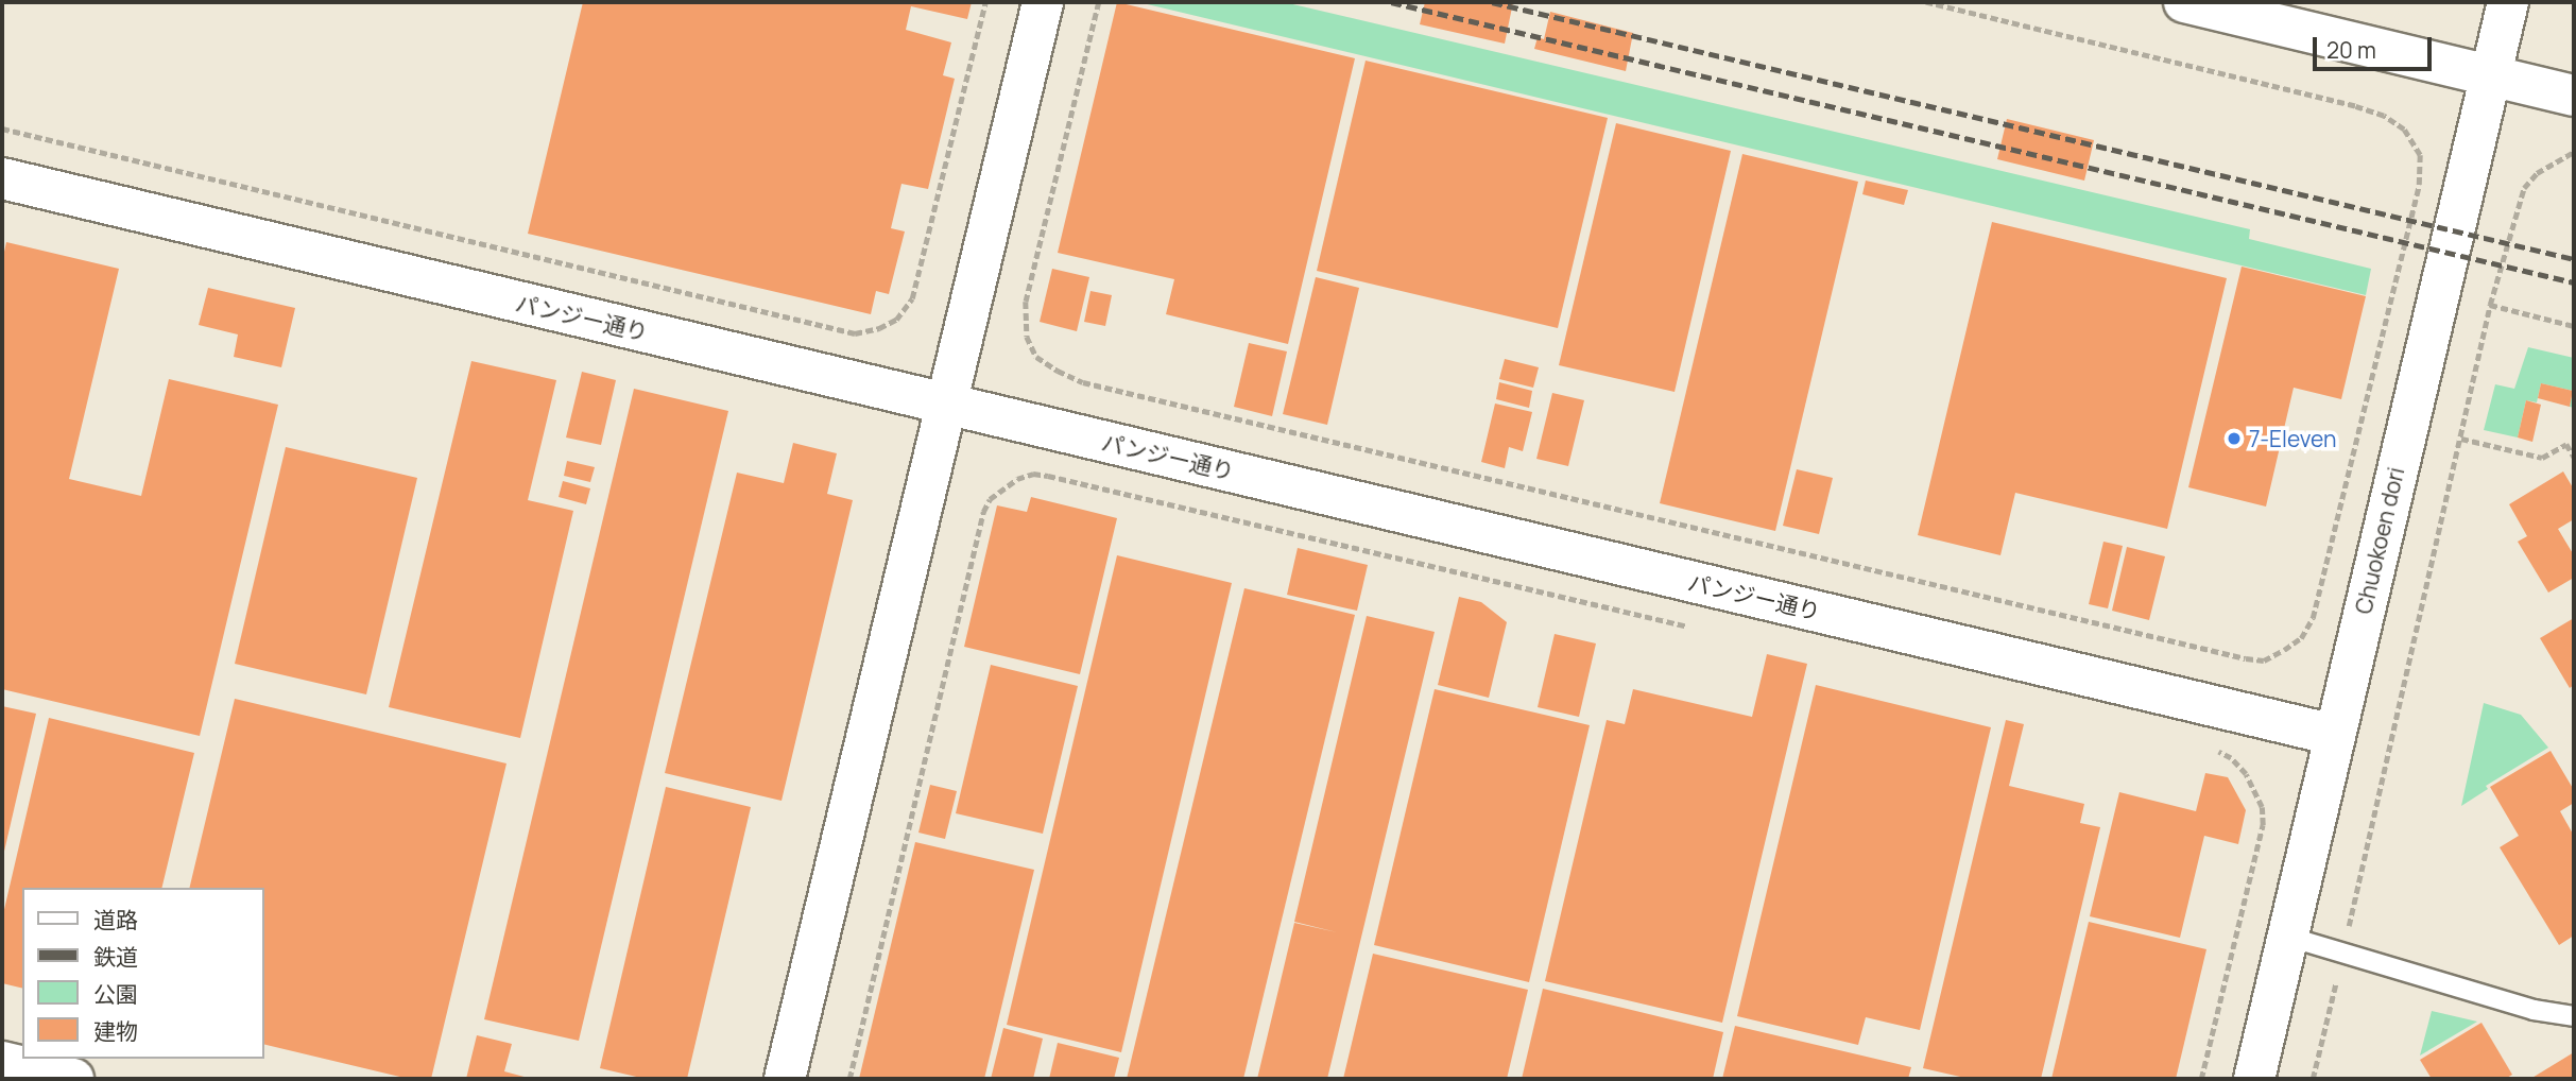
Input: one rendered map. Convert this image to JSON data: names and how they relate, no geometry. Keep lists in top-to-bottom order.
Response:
{
  "streets": {
    "street": ["パンジー通り", "Chuokoen dori"]
  },
  "crossings": [
    ["パンジー通り", "Chuokoen dori"]
  ],
  "places": ["7-Eleven"],
  "legend": [
    "道路",
    "鉄道",
    "公園",
    "建物"
  ],
  "scale_bar": "20 m"
}
